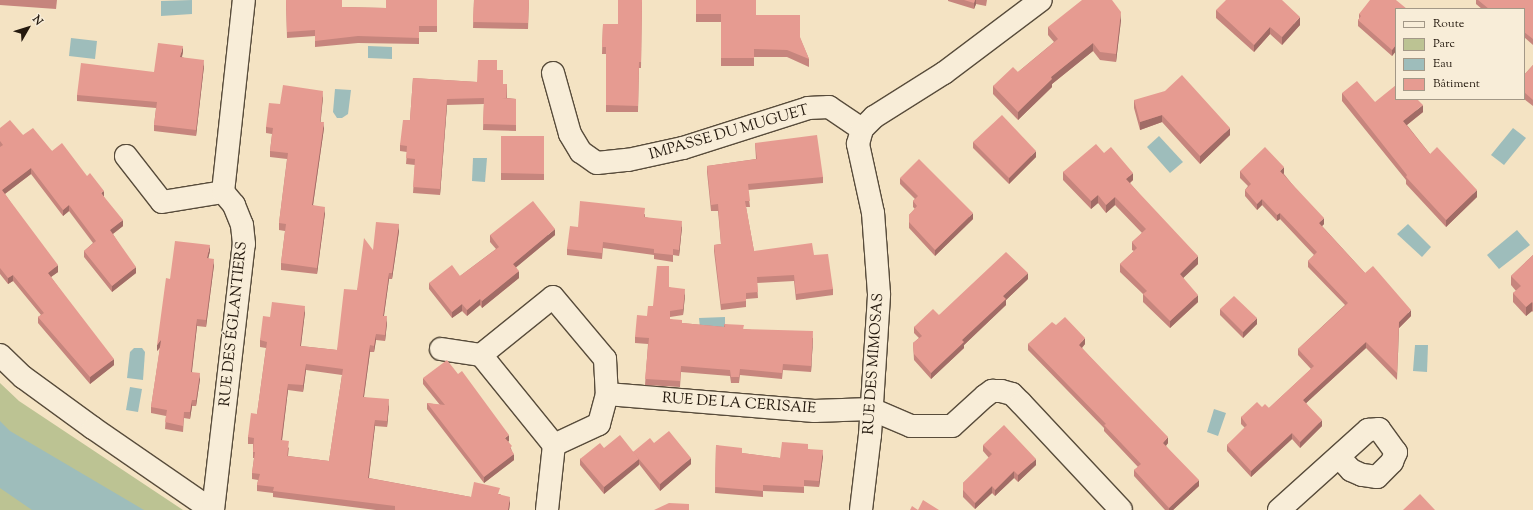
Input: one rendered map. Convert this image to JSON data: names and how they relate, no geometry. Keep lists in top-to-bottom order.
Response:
{
  "streets": {
    "street": [
      "IMPASSE DU MUGUET",
      "RUE DES ÉGLANTIERS",
      "RUE DES MIMOSAS",
      "RUE DE LA CERISAIE"
    ]
  },
  "crossings": [
    ["IMPASSE DU MUGUET", "RUE DES MIMOSAS"],
    ["RUE DES MIMOSAS", "RUE DE LA CERISAIE"]
  ],
  "legend": [
    "Route",
    "Parc",
    "Eau",
    "Bâtiment"
  ],
  "north": "top right"
}
